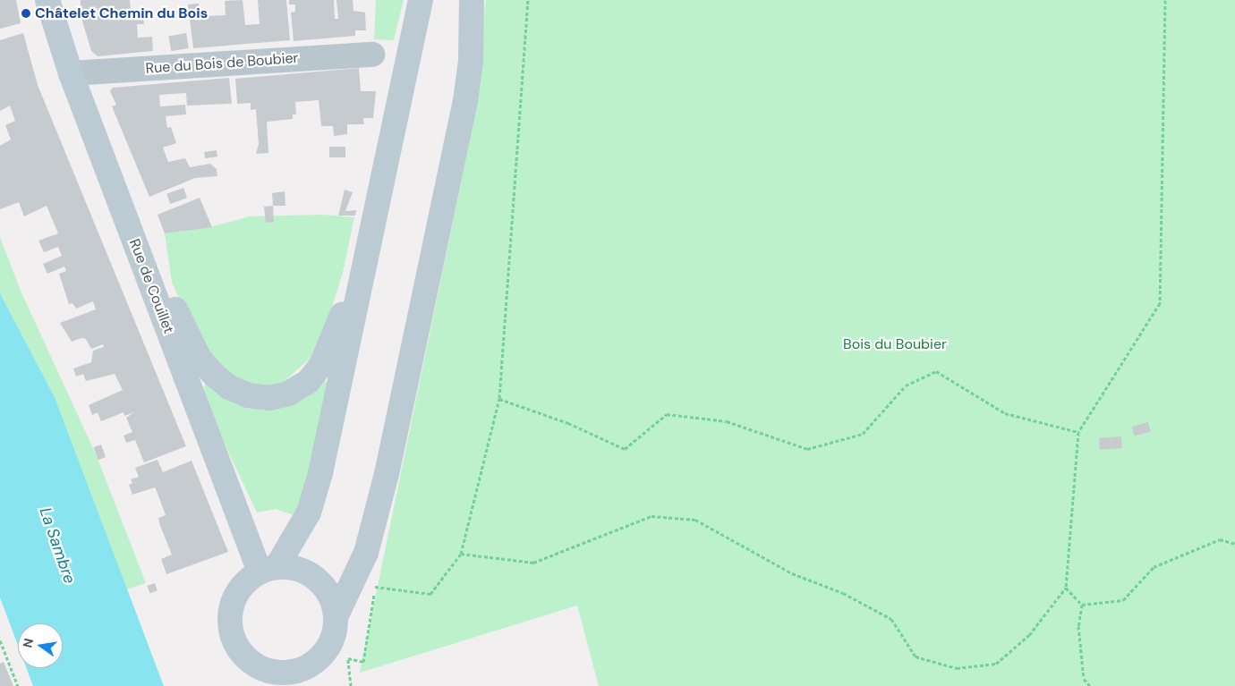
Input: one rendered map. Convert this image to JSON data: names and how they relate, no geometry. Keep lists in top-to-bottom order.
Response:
{
  "streets": {
    "main road": ["Rue de Couillet"],
    "street": ["Rue du Bois de Boubier"]
  },
  "crossings": [
    ["Rue du Bois de Boubier", "Rue de Couillet"]
  ],
  "water": ["La Sambre"],
  "parks": ["Bois du Boubier"],
  "places": ["Châtelet Chemin du Bois"],
  "north": "left"
}
